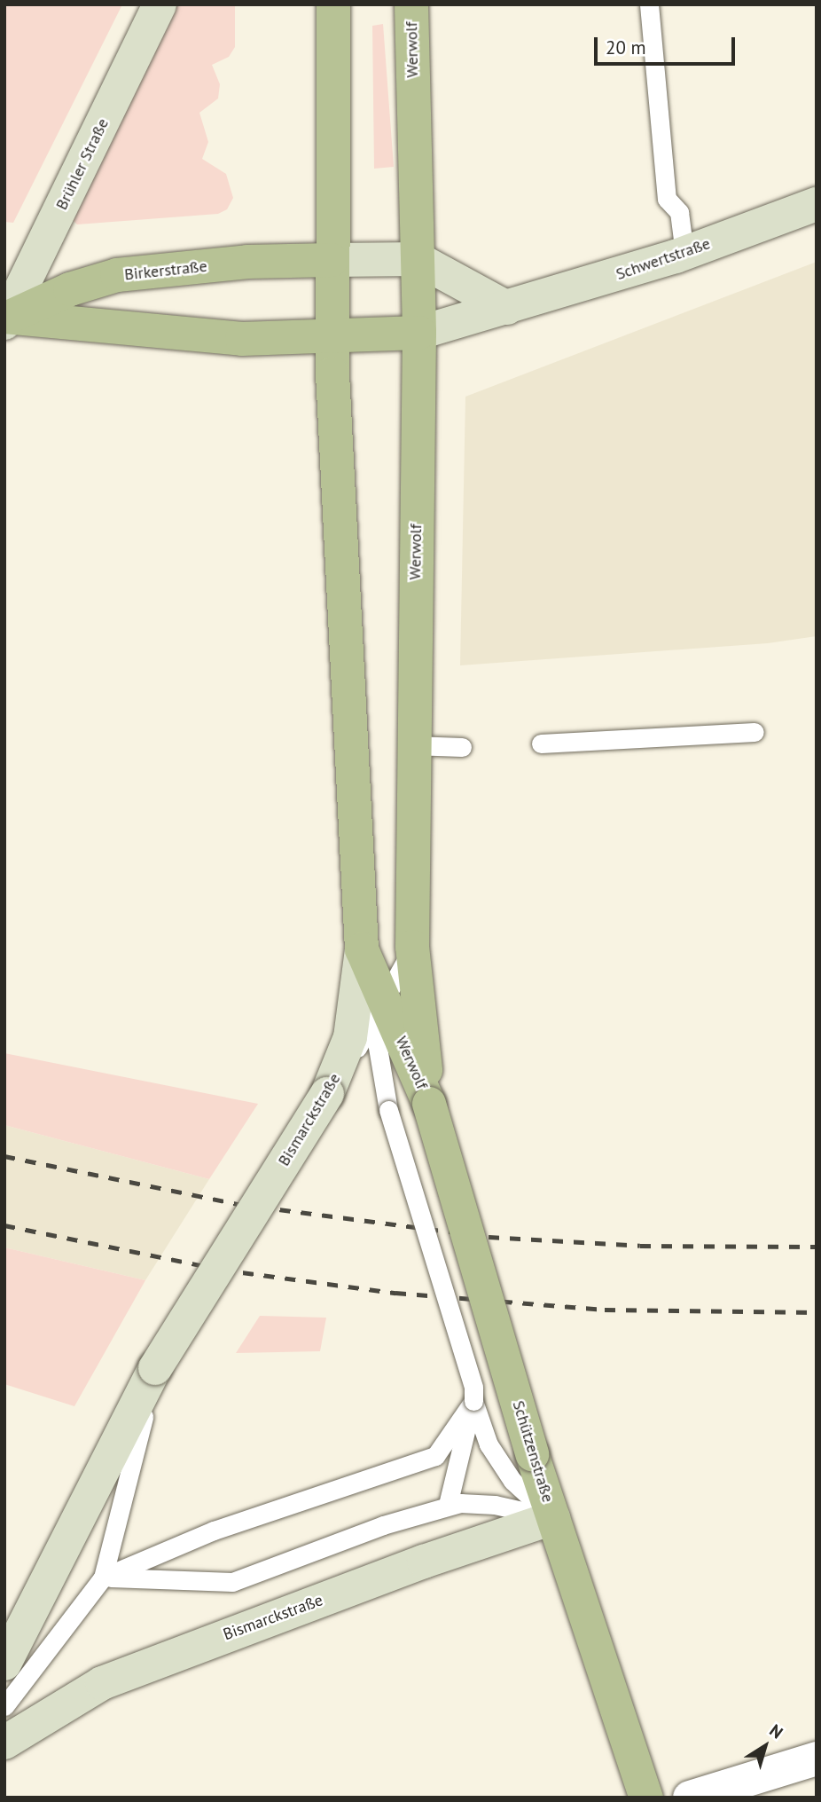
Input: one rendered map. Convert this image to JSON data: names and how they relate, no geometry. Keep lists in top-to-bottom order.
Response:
{
  "streets": {
    "main road": [
      "Werwolf",
      "Brühler Straße",
      "Schwertstraße",
      "Birkerstraße",
      "Bismarckstraße",
      "Schützenstraße"
    ]
  },
  "crossings": [
    ["Werwolf", "Schwertstraße"],
    ["Werwolf", "Birkerstraße"],
    ["Werwolf", "Bismarckstraße"],
    ["Werwolf", "Schützenstraße"],
    ["Brühler Straße", "Birkerstraße"],
    ["Bismarckstraße", "Schützenstraße"]
  ],
  "scale_bar": "20 m",
  "north": "top right"
}
